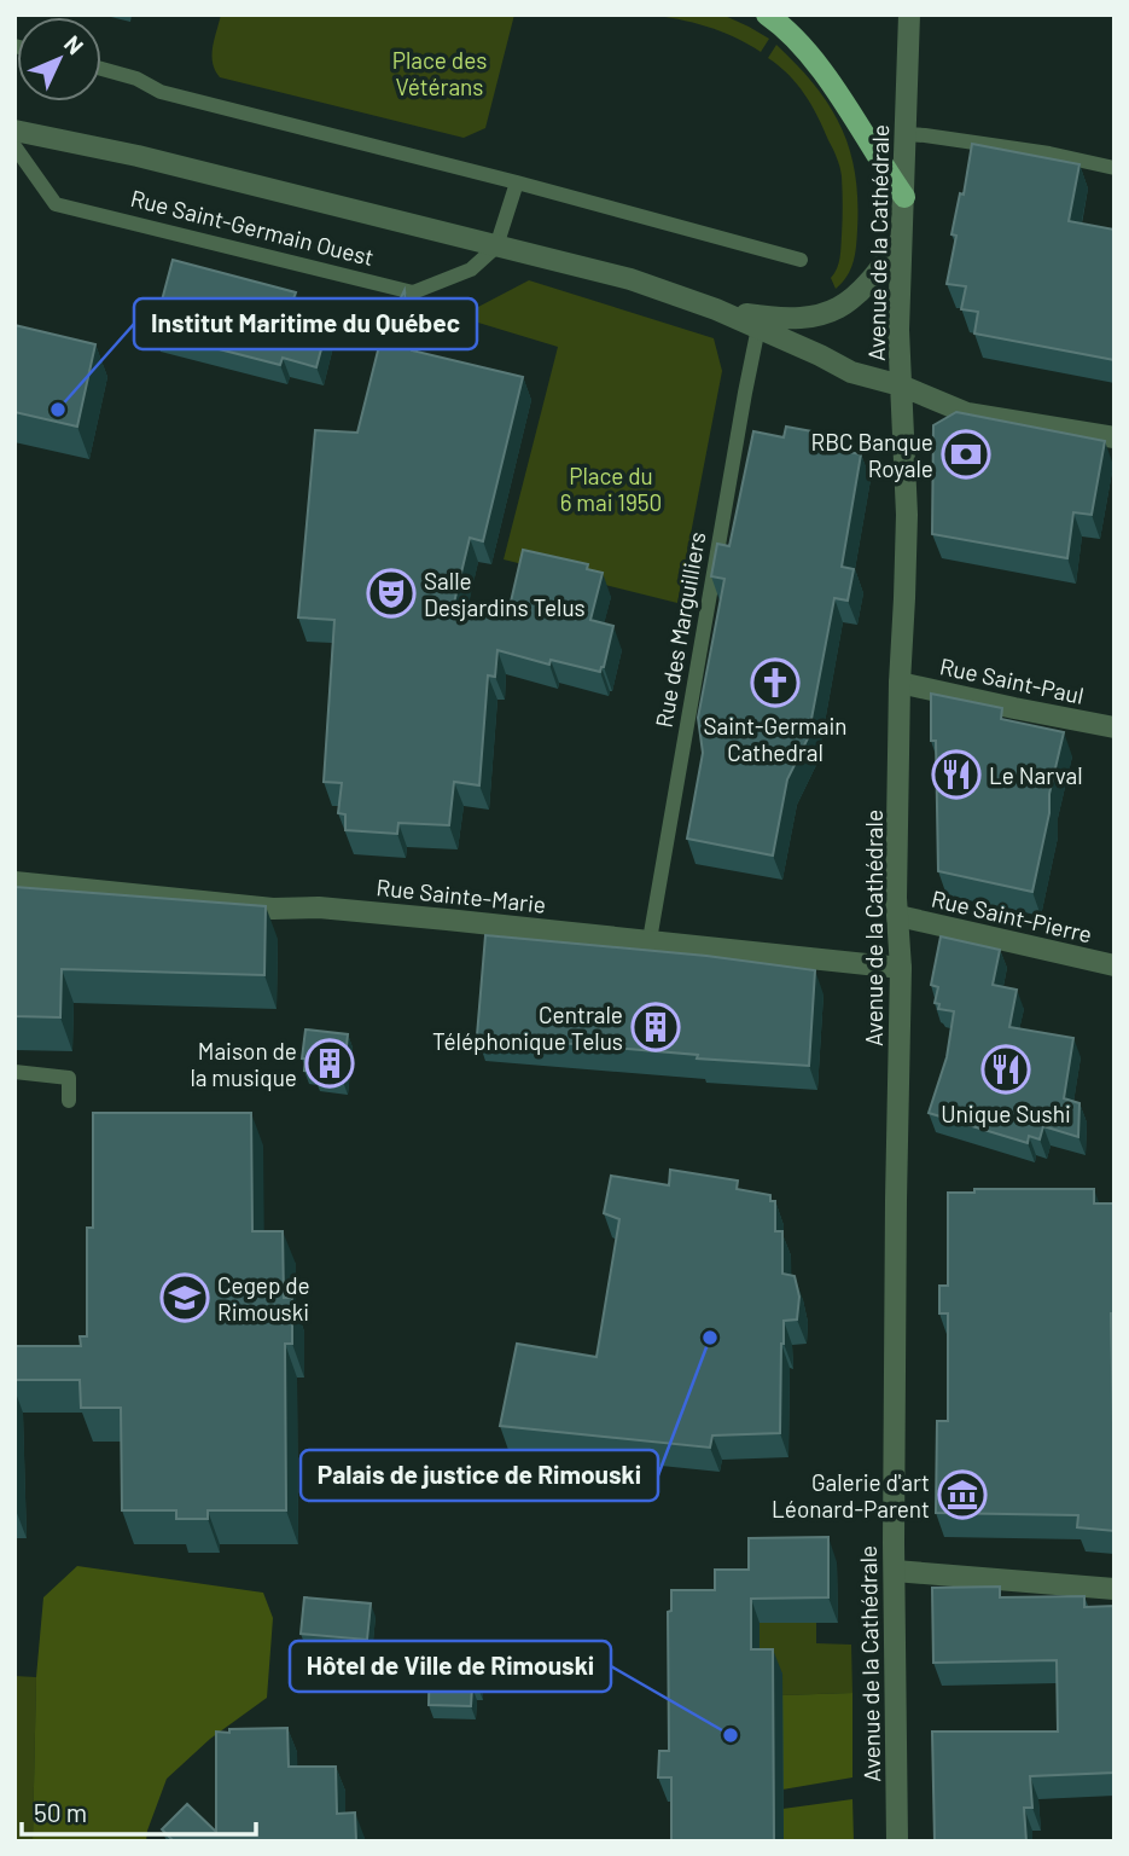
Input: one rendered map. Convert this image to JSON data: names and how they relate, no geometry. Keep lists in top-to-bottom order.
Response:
{
  "streets": {
    "street": [
      "Rue Saint-Germain Ouest",
      "Avenue de la Cathédrale",
      "Rue Saint-Paul",
      "Rue Sainte-Marie",
      "Rue Saint-Pierre"
    ],
    "lane": ["Rue des Marguilliers"]
  },
  "crossings": [
    ["Rue Saint-Germain Ouest", "Avenue de la Cathédrale"],
    ["Rue Saint-Germain Ouest", "Rue des Marguilliers"],
    ["Avenue de la Cathédrale", "Rue Saint-Paul"],
    ["Avenue de la Cathédrale", "Rue Sainte-Marie"],
    ["Avenue de la Cathédrale", "Rue Saint-Pierre"],
    ["Rue des Marguilliers", "Rue Sainte-Marie"]
  ],
  "parks": ["Place des Vétérans", "Place du 6 mai 1950"],
  "places": {
    "other": ["Institut Maritime du Québec", "Palais de justice de Rimouski", "Hôtel de Ville de Rimouski"],
    "bank": ["RBC Banque Royale"],
    "theatre": ["Salle Desjardins Telus"],
    "church": ["Saint-Germain Cathedral"],
    "restaurant": ["Le Narval", "Unique Sushi"],
    "building": ["Centrale Téléphonique Telus", "Maison de la musique"],
    "school or university": ["Cegep de Rimouski"],
    "museum": ["Galerie d'art Léonard-Parent"]
  },
  "scale_bar": "50 m",
  "north": "top right"
}
